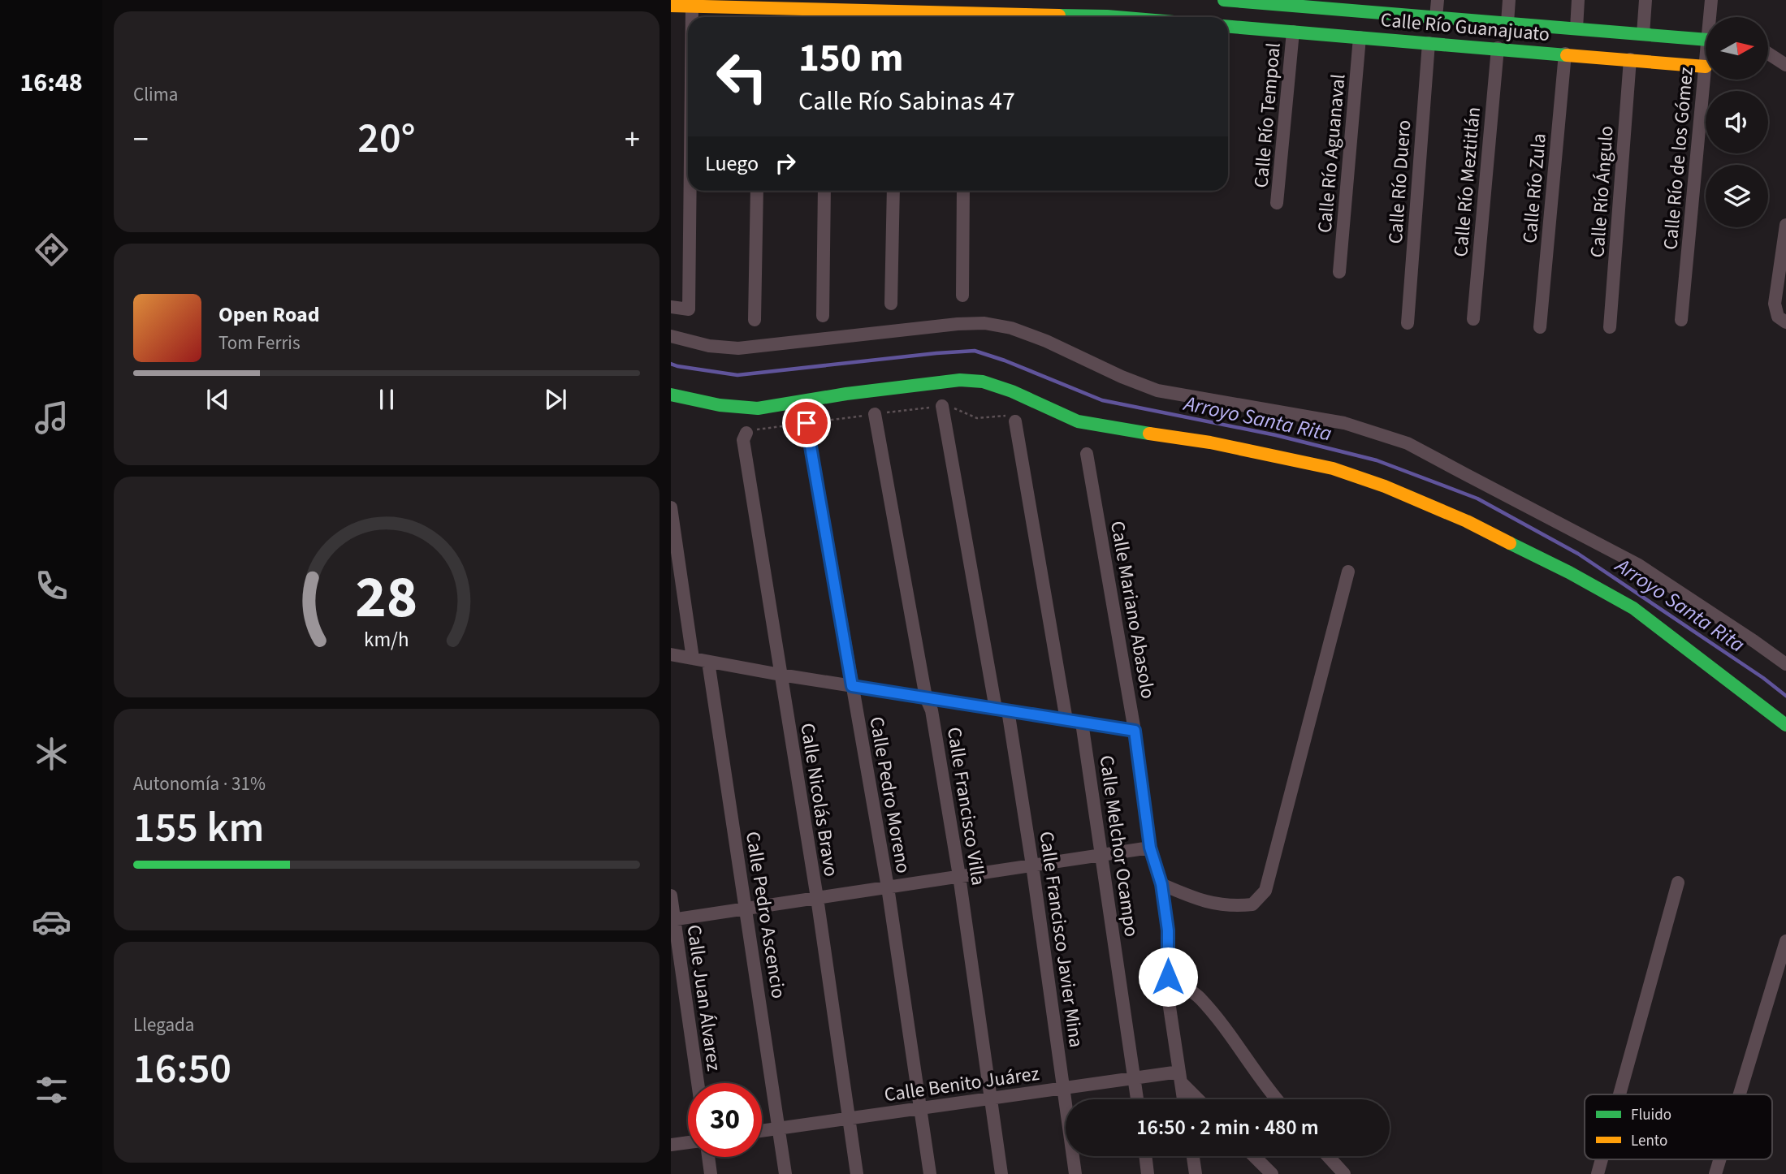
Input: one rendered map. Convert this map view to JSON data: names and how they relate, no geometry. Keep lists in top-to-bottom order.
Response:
{
  "streets": {
    "street": [
      "Calle Río Guanajuato",
      "Calle Río Tempoal",
      "Calle Río Aguanaval",
      "Calle Río de los Gómez",
      "Calle Río Duero",
      "Calle Río Meztitlán",
      "Calle Río Zula",
      "Calle Río Ángulo",
      "Calle Mariano Abasolo",
      "Calle Pedro Moreno",
      "Calle Nicolás Bravo",
      "Calle Francisco Villa",
      "Calle Melchor Ocampo",
      "Calle Pedro Ascencio",
      "Calle Francisco Javier Mina",
      "Calle Juan Álvarez",
      "Calle Benito Juárez"
    ]
  },
  "crossings": [
    ["Calle Río Guanajuato", "Calle Río Tempoal"],
    ["Calle Río Guanajuato", "Calle Río Aguanaval"],
    ["Calle Río Guanajuato", "Calle Río de los Gómez"],
    ["Calle Río Guanajuato", "Calle Río Duero"],
    ["Calle Río Guanajuato", "Calle Río Meztitlán"],
    ["Calle Río Guanajuato", "Calle Río Zula"],
    ["Calle Río Guanajuato", "Calle Río Ángulo"],
    ["Calle Mariano Abasolo", "Calle Benito Juárez"],
    ["Calle Pedro Moreno", "Calle Benito Juárez"],
    ["Calle Nicolás Bravo", "Calle Benito Juárez"],
    ["Calle Francisco Villa", "Calle Benito Juárez"],
    ["Calle Melchor Ocampo", "Calle Benito Juárez"],
    ["Calle Pedro Ascencio", "Calle Benito Juárez"],
    ["Calle Francisco Javier Mina", "Calle Benito Juárez"]
  ],
  "water": ["Arroyo Santa Rita"],
  "legend": ["Fluido", "Lento"],
  "north": "right",
  "page": {
    "tabs": "16:48",
    "tile": [
      "Clima",
      ["Autonomía · 31%", "155 km"],
      ["Llegada", "16:50"]
    ],
    "turn": ["150 m", "Calle Río Sabinas 47"],
    "heat": ["−", "20°", "+"],
    "then": "Luego",
    "song": ["Open Road", "Tom Ferris"],
    "limit": "30",
    "trip": "16:50 · 2 min · 480 m",
    "gauge": ["28", "km/h"]
  }
}
